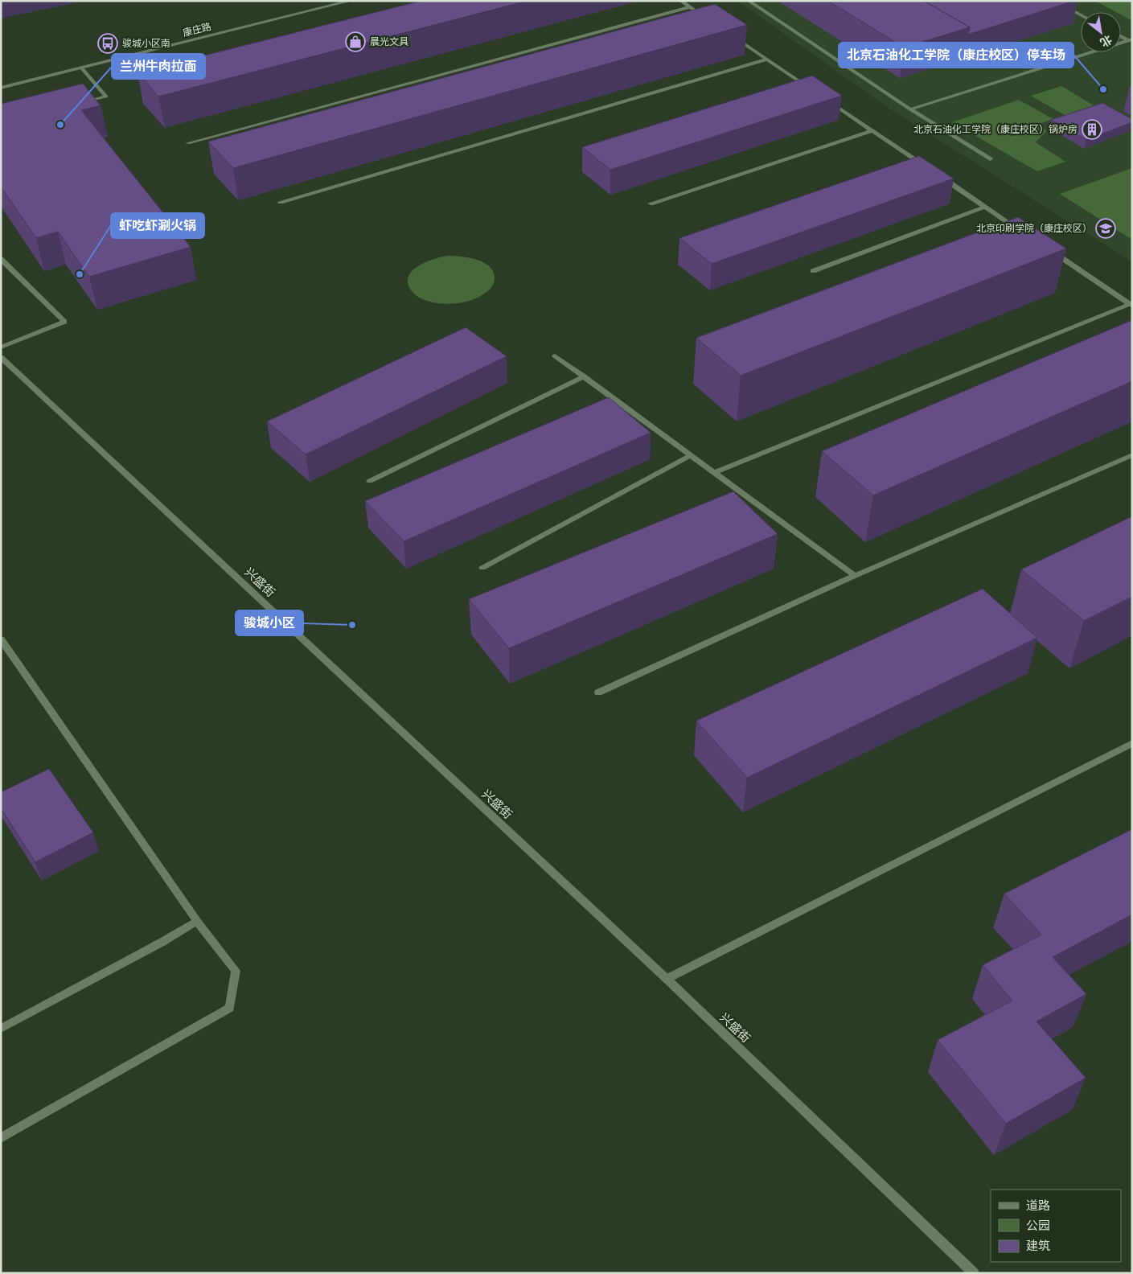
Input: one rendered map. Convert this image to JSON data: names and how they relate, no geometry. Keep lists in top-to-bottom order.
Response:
{
  "streets": {
    "street": ["康庄路", "兴盛街"]
  },
  "places": {
    "shop": ["晨光文具"],
    "bus stop": ["骏城小区南"],
    "other": [
      "北京石油化工学院（康庄校区）停车场",
      "兰州牛肉拉面",
      "虾吃虾涮火锅",
      "骏城小区"
    ],
    "building": ["北京石油化工学院（康庄校区）锅炉房"],
    "school or university": ["北京印刷学院（康庄校区）"]
  },
  "legend": ["道路", "公园", "建筑"],
  "north": "bottom right"
}
